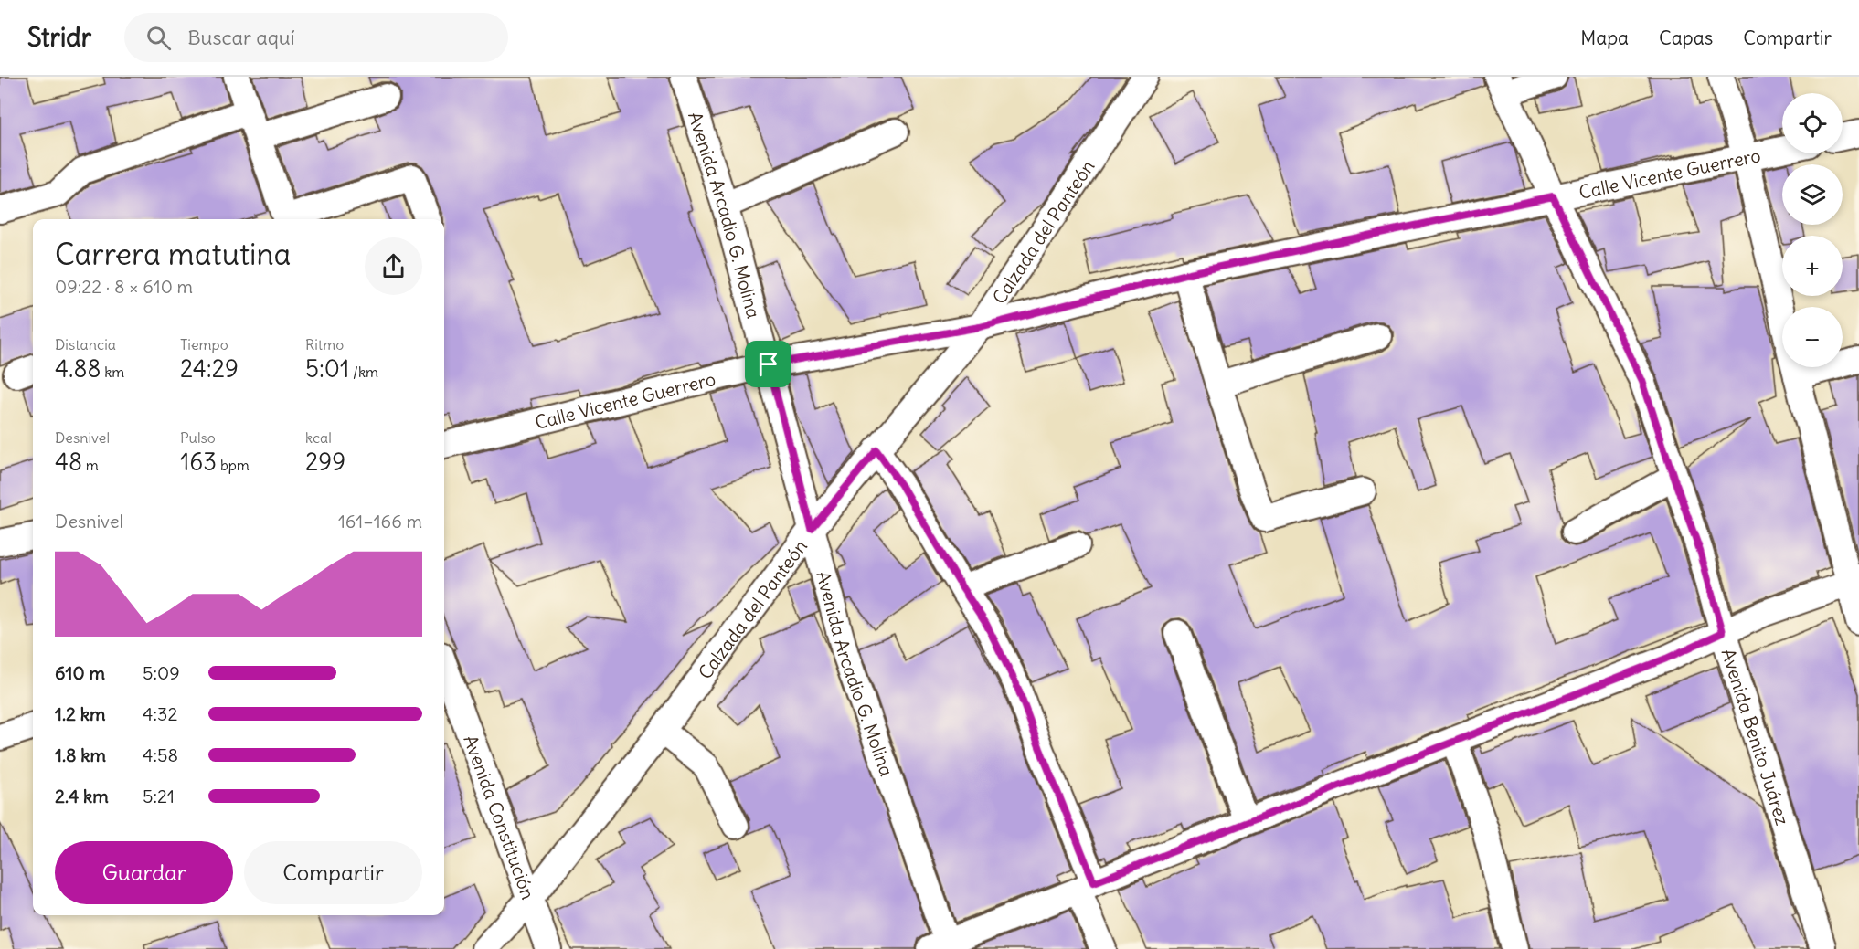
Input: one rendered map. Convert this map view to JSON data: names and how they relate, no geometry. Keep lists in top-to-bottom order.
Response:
{
  "streets": {
    "street": [
      "Calle Vicente Guerrero",
      "Avenida Arcadio G. Molina",
      "Calzada del Panteón",
      "Avenida Benito Juárez",
      "Avenida Constitución"
    ]
  },
  "crossings": [
    ["Calle Vicente Guerrero", "Avenida Arcadio G. Molina"],
    ["Calle Vicente Guerrero", "Calzada del Panteón"],
    ["Calle Vicente Guerrero", "Avenida Benito Juárez"],
    ["Avenida Arcadio G. Molina", "Calzada del Panteón"],
    ["Calzada del Panteón", "Avenida Constitución"]
  ],
  "page": {
    "header": "Stridr",
    "search": "Buscar aquí",
    "nav": ["Mapa", "Capas", "Compartir"],
    "map_buttons": ["+", "−"],
    "heading": ["Carrera matutina", "09:22 · 8 × 610 m"],
    "stats": [
      ["Distancia", "4.88 km"],
      ["Tiempo", "24:29"],
      ["Ritmo", "5:01 /km"],
      ["Desnivel", "48 m"],
      ["Pulso", "163 bpm"],
      ["kcal", "299"]
    ],
    "chart": ["Desnivel", "161–166 m"],
    "list": [
      {
        "name": "610 m",
        "note": "5:09"
      },
      {
        "name": "1.2 km",
        "note": "4:32"
      },
      {
        "name": "1.8 km",
        "note": "4:58"
      },
      {
        "name": "2.4 km",
        "note": "5:21"
      }
    ],
    "buttons": ["Guardar", "Compartir"]
  }
}
